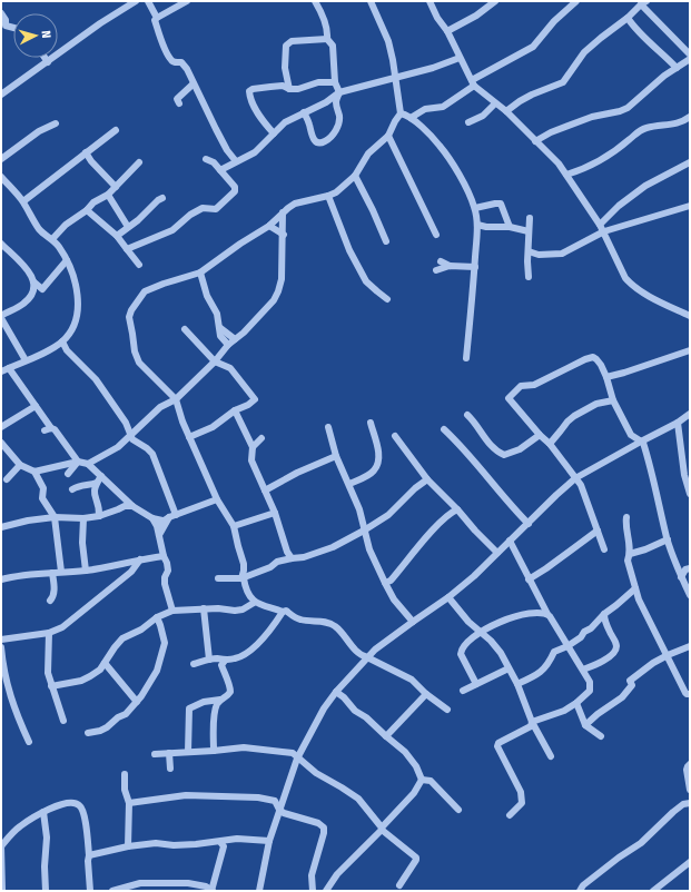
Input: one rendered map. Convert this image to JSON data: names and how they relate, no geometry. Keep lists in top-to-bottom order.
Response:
{
  "north": "right"
}
